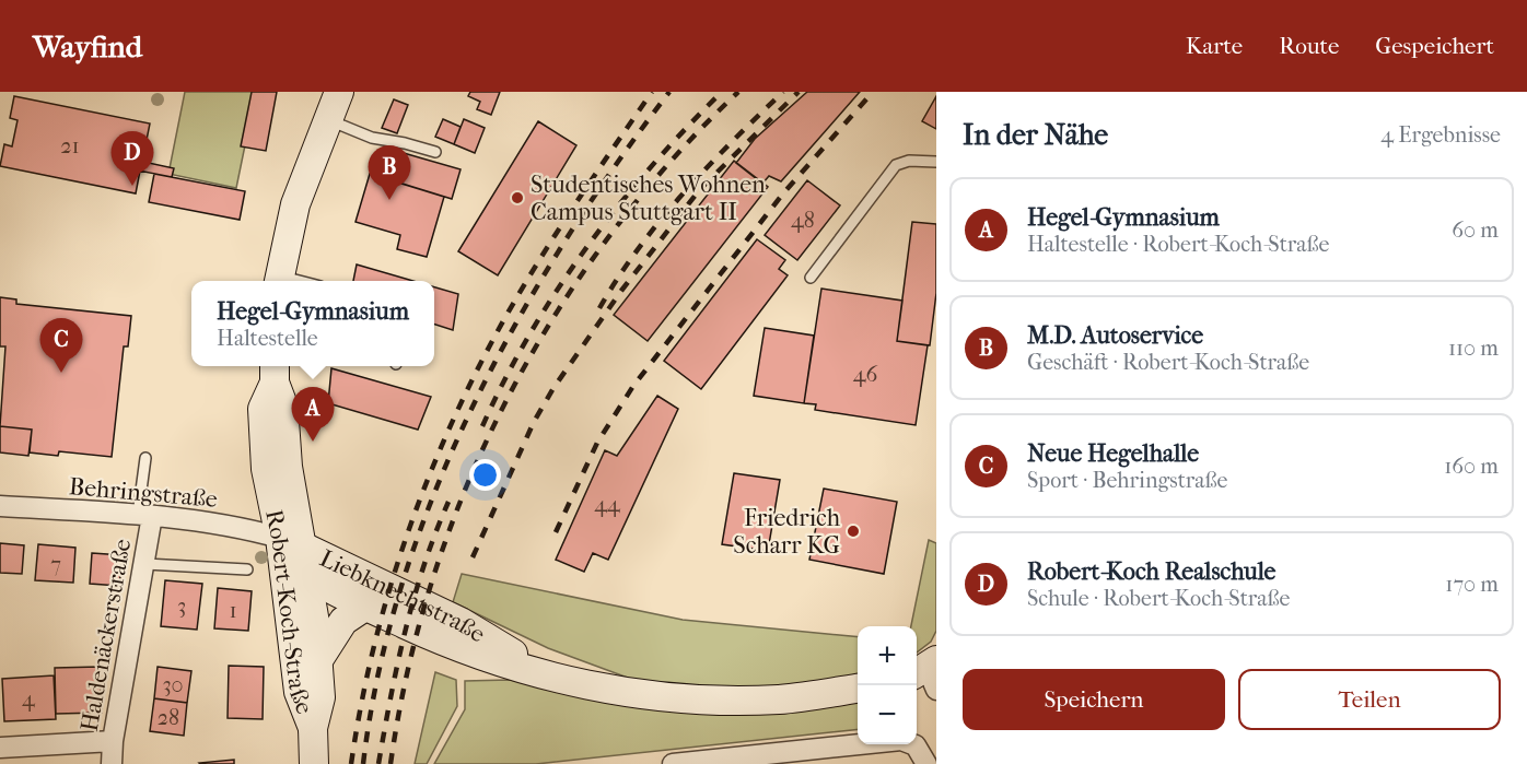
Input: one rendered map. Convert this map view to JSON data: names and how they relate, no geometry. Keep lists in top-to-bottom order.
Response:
{
  "streets": {
    "street": [
      "Behringstraße",
      "Liebknechtstraße",
      "Robert-Koch-Straße",
      "Haldenäckerstraße"
    ]
  },
  "crossings": [
    ["Behringstraße", "Liebknechtstraße"],
    ["Behringstraße", "Robert-Koch-Straße"],
    ["Behringstraße", "Haldenäckerstraße"],
    ["Liebknechtstraße", "Robert-Koch-Straße"]
  ],
  "places": ["Studentisches Wohnen Campus Stuttgart II", "Friedrich Scharr KG"],
  "house_numbers": [
    "21",
    "48",
    "46",
    "44",
    "7",
    "3",
    "1",
    "30",
    "4",
    "28"
  ],
  "page": {
    "header": "Wayfind",
    "nav": ["Karte", "Route", "Gespeichert"],
    "heading": ["In der Nähe", "4 Ergebnisse"],
    "pins": [
      "D",
      "B",
      "C",
      "A"
    ],
    "list": [
      {
        "mark": "A",
        "name": "Hegel-Gymnasium",
        "note": "Haltestelle · Robert-Koch-Straße",
        "value": "60 m"
      },
      {
        "mark": "B",
        "name": "M.D. Autoservice",
        "note": "Geschäft · Robert-Koch-Straße",
        "value": "110 m"
      },
      {
        "mark": "C",
        "name": "Neue Hegelhalle",
        "note": "Sport · Behringstraße",
        "value": "160 m"
      },
      {
        "mark": "D",
        "name": "Robert-Koch Realschule",
        "note": "Schule · Robert-Koch-Straße",
        "value": "170 m"
      }
    ],
    "popup": ["Hegel-Gymnasium", "Haltestelle"],
    "map_buttons": ["+", "−"],
    "buttons": ["Speichern", "Teilen"]
  }
}
